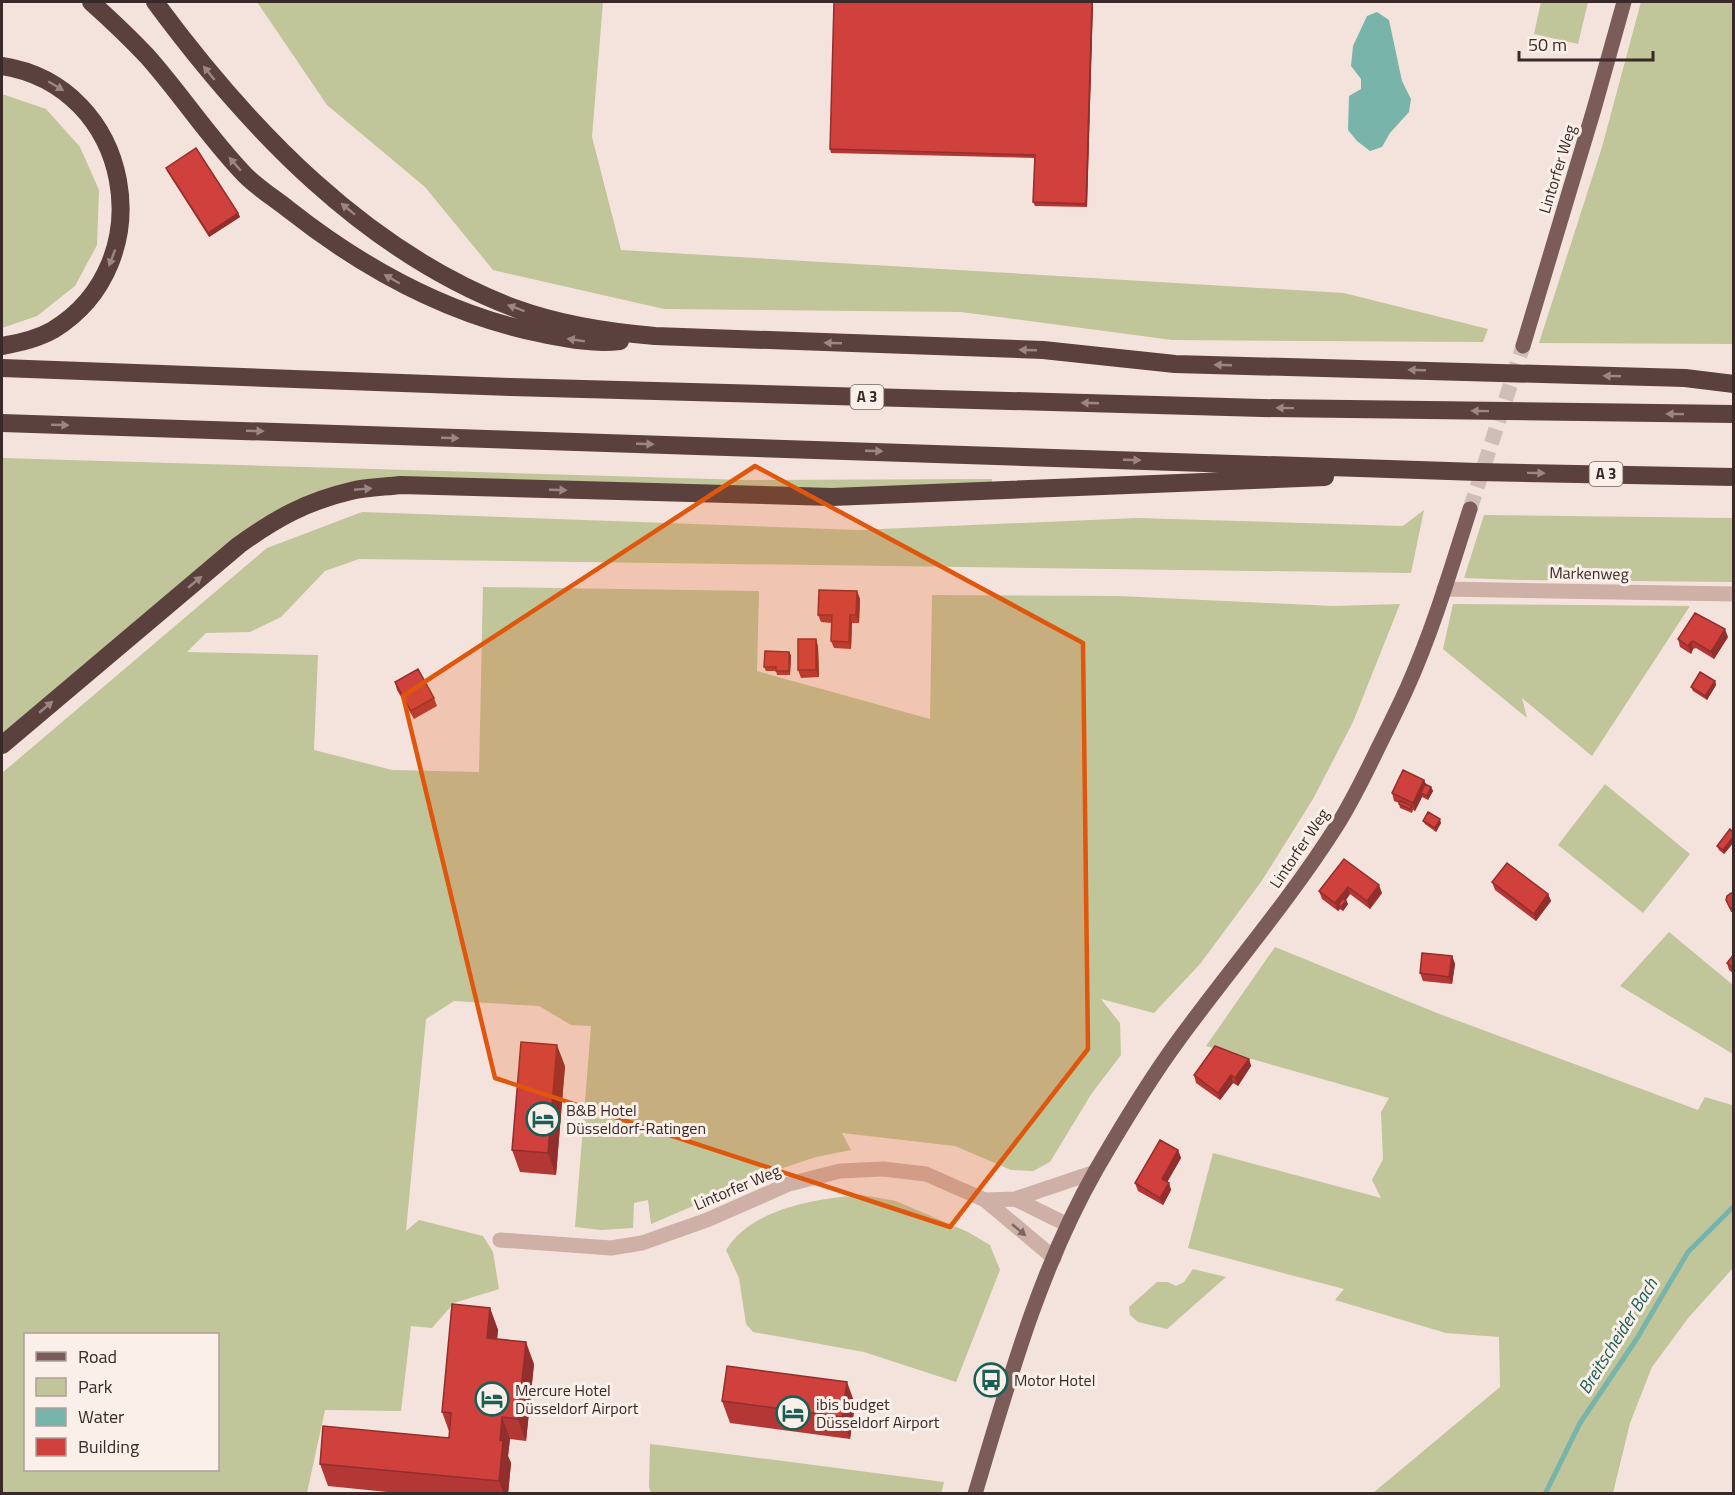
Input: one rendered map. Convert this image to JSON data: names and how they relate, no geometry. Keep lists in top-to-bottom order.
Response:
{
  "streets": {
    "highway": ["A 3"],
    "main road": ["Lintorfer Weg"],
    "street": ["Markenweg"]
  },
  "crossings": [
    ["Lintorfer Weg", "Markenweg"]
  ],
  "water": ["Breitscheider Bach"],
  "places": {
    "hotel": ["B&B Hotel Düsseldorf-Ratingen", "Mercure Hotel Düsseldorf Airport", "ibis budget Düsseldorf Airport"],
    "bus stop": ["Motor Hotel"]
  },
  "legend": [
    "Road",
    "Park",
    "Water",
    "Building"
  ],
  "scale_bar": "50 m"
}
